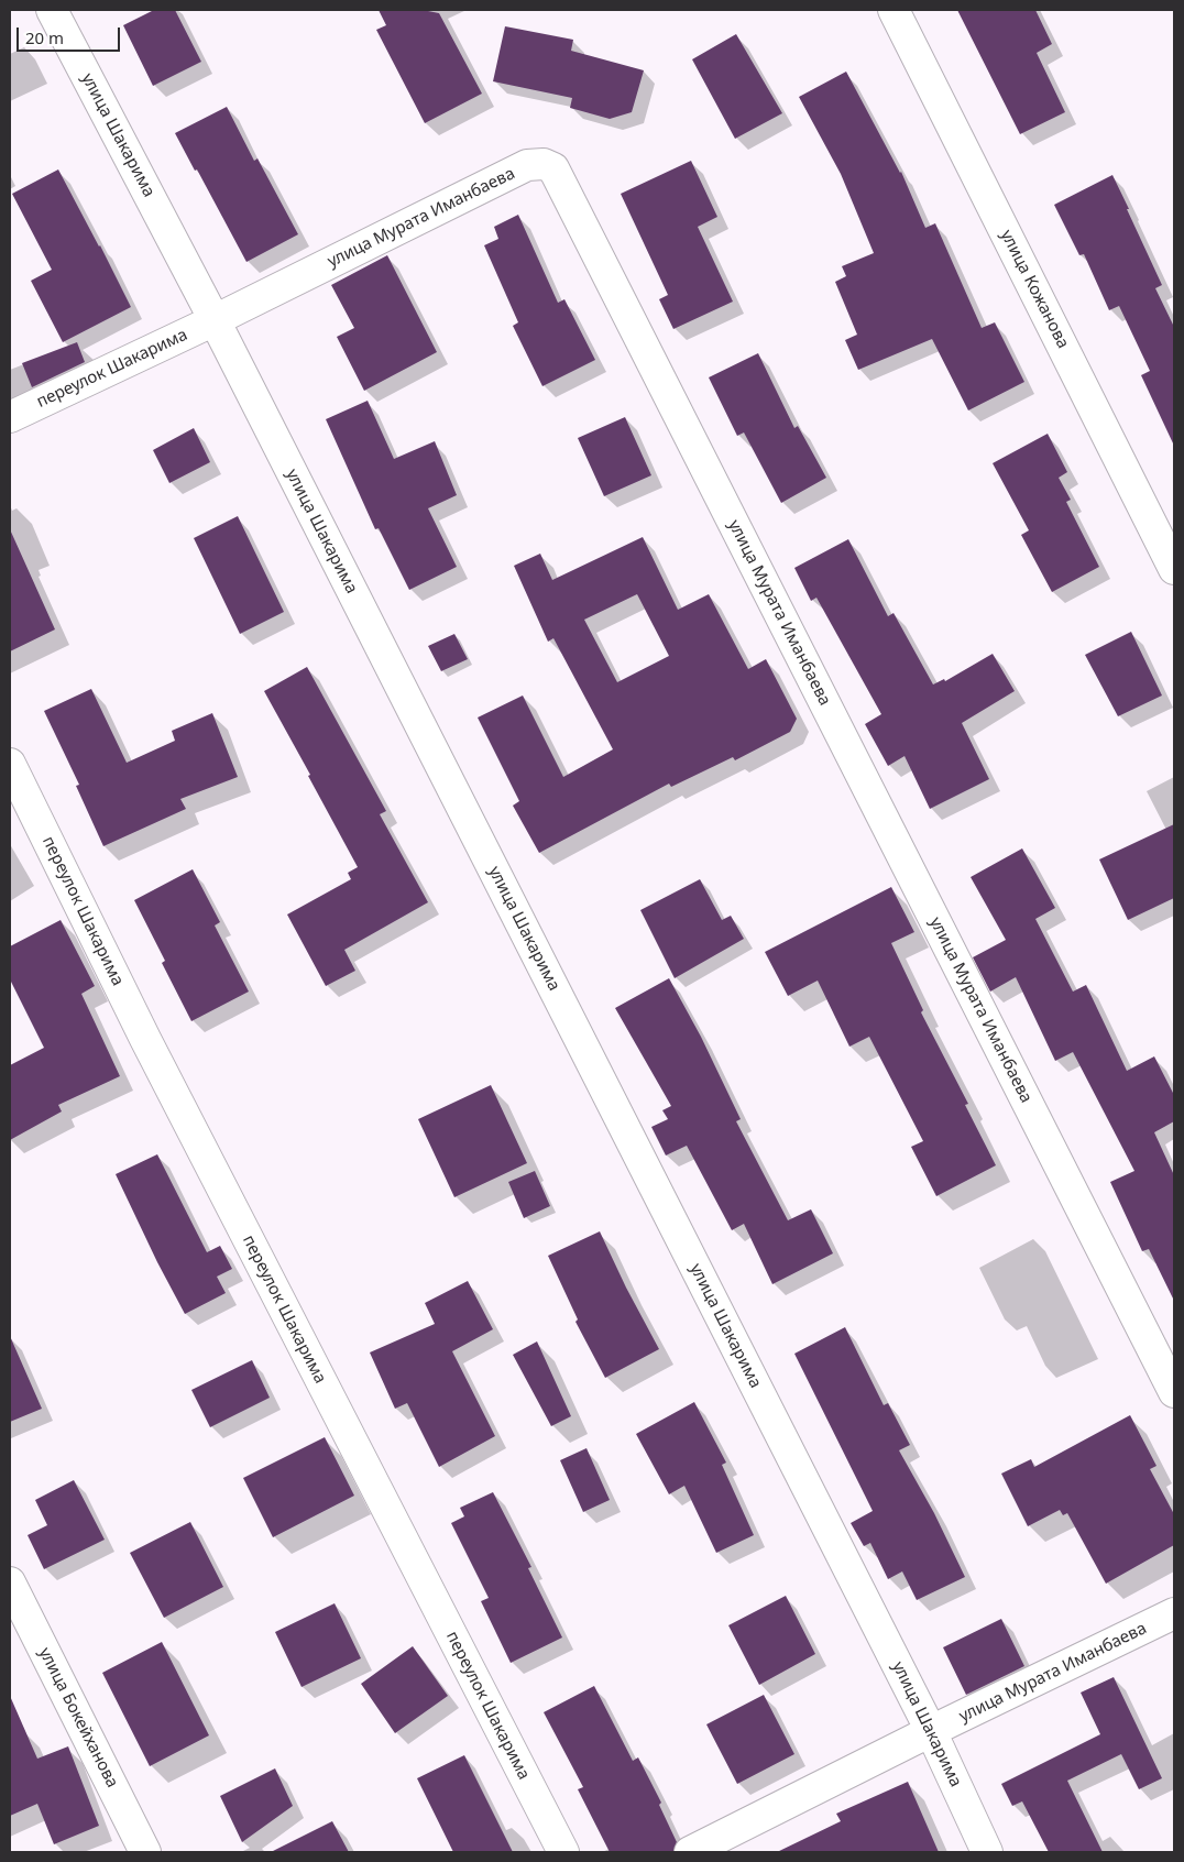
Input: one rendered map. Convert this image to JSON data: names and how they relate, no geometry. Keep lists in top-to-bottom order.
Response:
{
  "streets": {
    "street": [
      "улица Шакарима",
      "улица Мурата Иманбаева",
      "улица Кожанова",
      "переулок Шакарима",
      "улица Бокейханова"
    ]
  },
  "crossings": [
    ["улица Шакарима", "улица Мурата Иманбаева"],
    ["улица Шакарима", "переулок Шакарима"],
    ["улица Мурата Иманбаева", "переулок Шакарима"]
  ],
  "scale_bar": "20 m"
}
